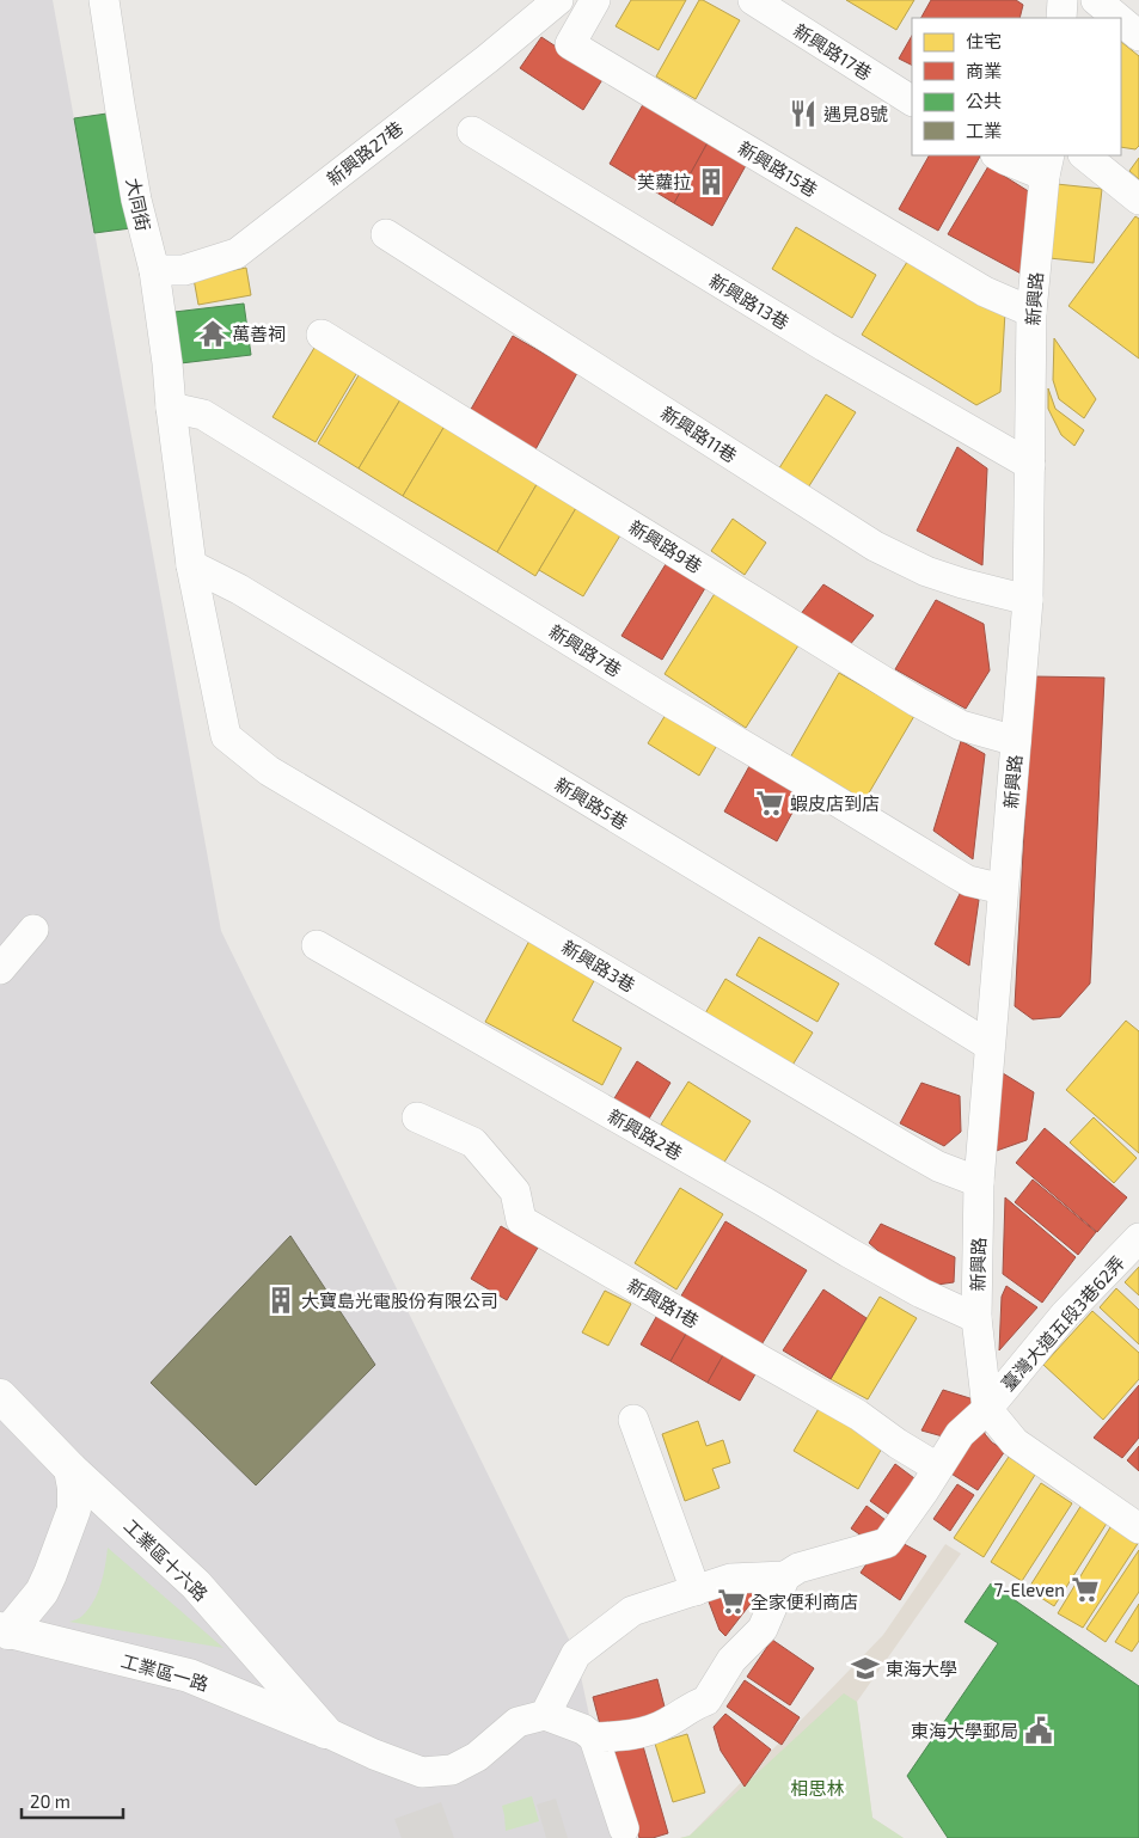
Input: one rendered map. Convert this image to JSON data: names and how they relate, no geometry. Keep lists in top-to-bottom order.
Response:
{
  "streets": {
    "street": [
      "新興路17巷",
      "新興路27巷",
      "新興路15巷",
      "大同街",
      "新興路",
      "新興路13巷",
      "新興路11巷",
      "新興路9巷",
      "新興路7巷",
      "新興路5巷",
      "新興路3巷",
      "新興路2巷",
      "新興路1巷",
      "臺灣大道五段3巷62弄",
      "工業區十六路",
      "工業區一路"
    ]
  },
  "crossings": [
    ["新興路27巷", "大同街"],
    ["新興路15巷", "新興路"],
    ["大同街", "新興路7巷"],
    ["大同街", "新興路5巷"],
    ["大同街", "新興路3巷"],
    ["新興路", "新興路13巷"],
    ["新興路", "新興路11巷"],
    ["新興路", "新興路9巷"],
    ["新興路", "新興路7巷"],
    ["新興路", "新興路5巷"],
    ["新興路", "新興路3巷"],
    ["新興路", "新興路2巷"],
    ["新興路", "臺灣大道五段3巷62弄"],
    ["新興路1巷", "臺灣大道五段3巷62弄"],
    ["工業區十六路", "工業區一路"]
  ],
  "parks": ["相思林"],
  "places": {
    "restaurant": ["遇見8號"],
    "building": ["芙蘿拉", "大寶島光電股份有限公司"],
    "temple": ["萬善祠"],
    "supermarket": ["蝦皮店到店", "7-Eleven", "全家便利商店"],
    "school or university": ["東海大學"],
    "public building": ["東海大學郵局"]
  },
  "legend": [
    "住宅",
    "商業",
    "公共",
    "工業"
  ],
  "scale_bar": "20 m"
}
